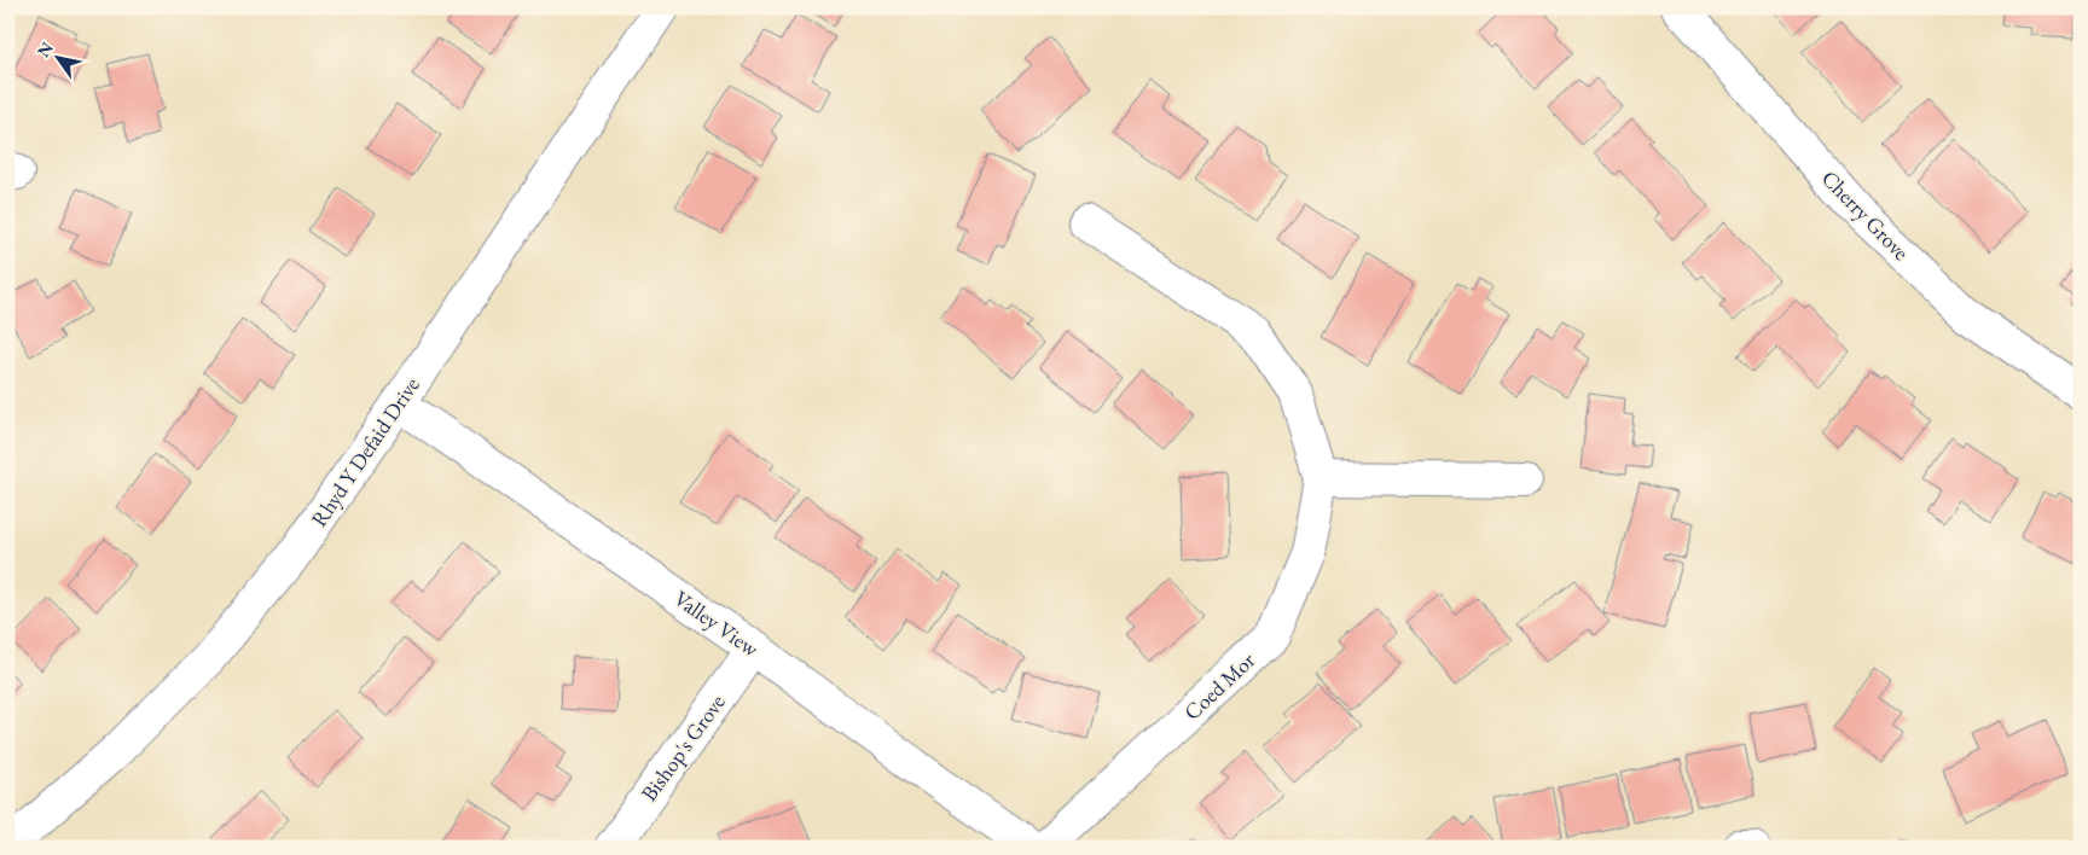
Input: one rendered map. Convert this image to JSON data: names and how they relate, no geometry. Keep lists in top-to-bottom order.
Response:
{
  "streets": {
    "street": [
      "Cherry Grove",
      "Rhyd Y Defaid Drive",
      "Valley View",
      "Coed Mor",
      "Bishop's Grove"
    ]
  },
  "crossings": [
    ["Rhyd Y Defaid Drive", "Valley View"],
    ["Valley View", "Bishop's Grove"]
  ],
  "north": "top left"
}
